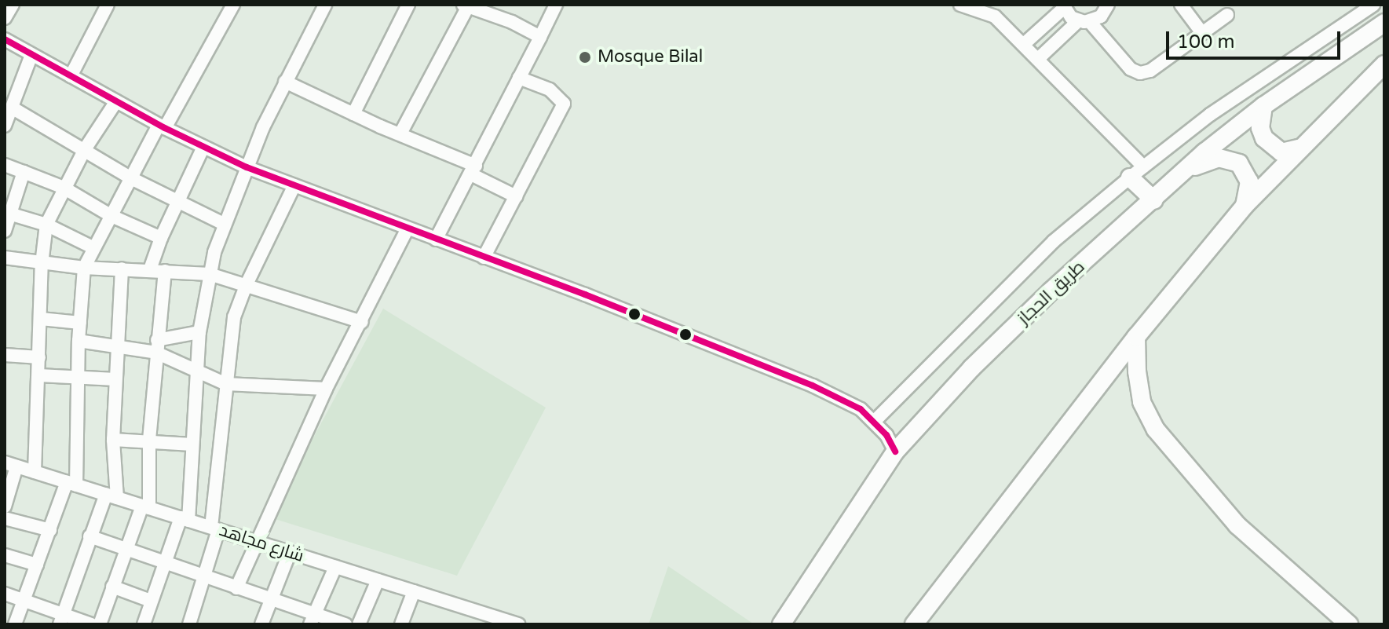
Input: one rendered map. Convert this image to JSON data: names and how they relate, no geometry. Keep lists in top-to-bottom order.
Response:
{
  "streets": {
    "main road": ["طريق الحجاز"],
    "street": ["شارع مجاهد"]
  },
  "places": ["Mosque Bilal"],
  "scale_bar": "100 m"
}
